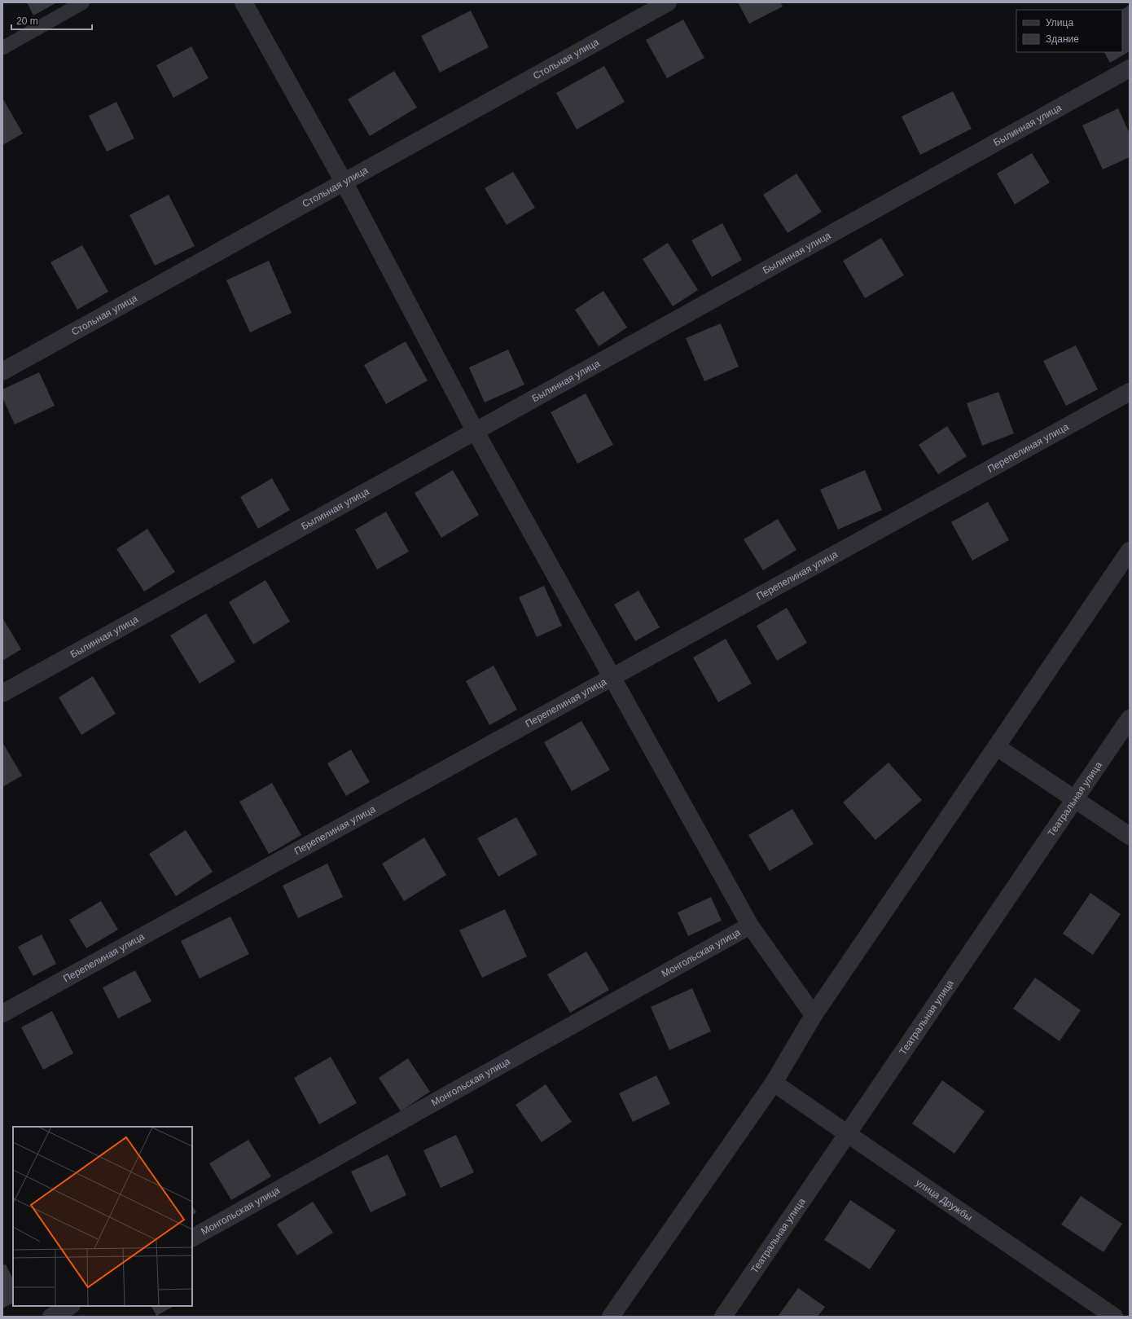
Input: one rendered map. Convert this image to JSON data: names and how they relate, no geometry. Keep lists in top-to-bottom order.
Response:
{
  "streets": {
    "street": [
      "Стольная улица",
      "Былинная улица",
      "Перепелиная улица",
      "Театральная улица",
      "Монгольская улица",
      "улица Дружбы"
    ]
  },
  "crossings": [
    ["Театральная улица", "улица Дружбы"]
  ],
  "legend": ["Улица", "Здание"],
  "scale_bar": "20 m"
}
